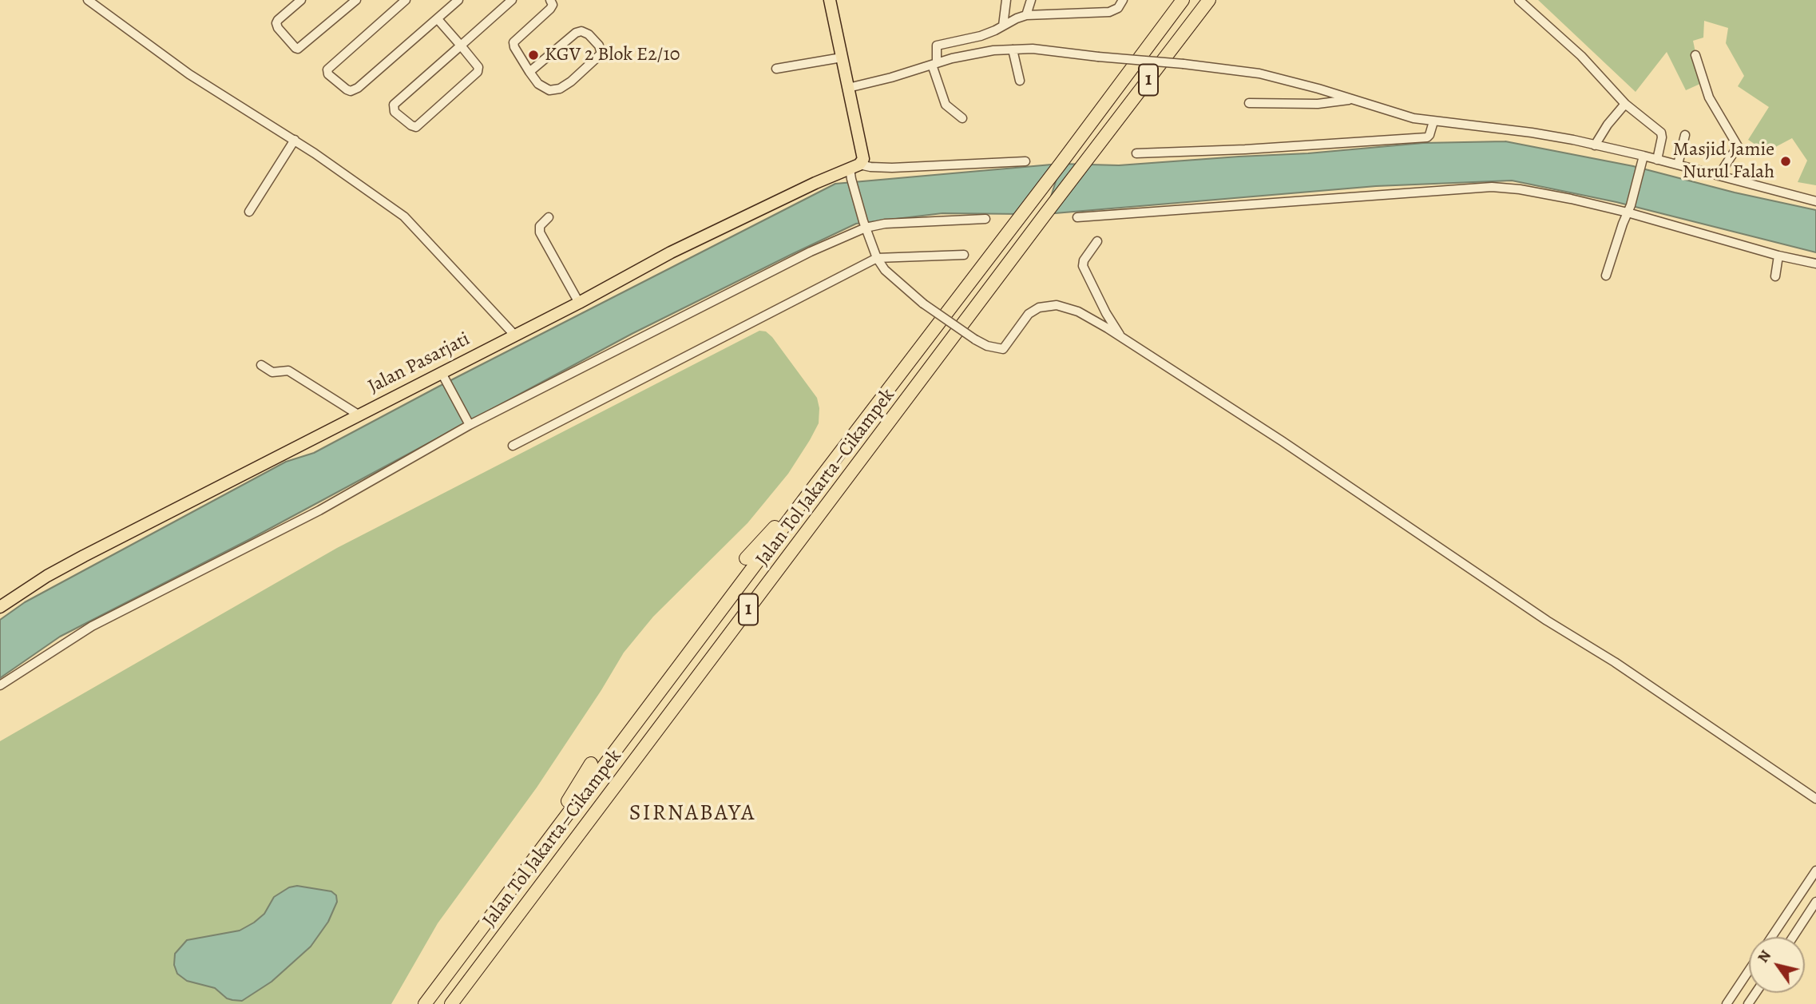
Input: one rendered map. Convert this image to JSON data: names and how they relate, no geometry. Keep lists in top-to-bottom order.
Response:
{
  "streets": {
    "highway": ["1", "Jalan Tol Jakarta–Cikampek"],
    "main road": ["Jalan Pasarjati"]
  },
  "districts": ["SIRNABAYA"],
  "places": ["KGV 2 Blok E2/10", "Masjid Jamie Nurul Falah"],
  "north": "top left"
}
